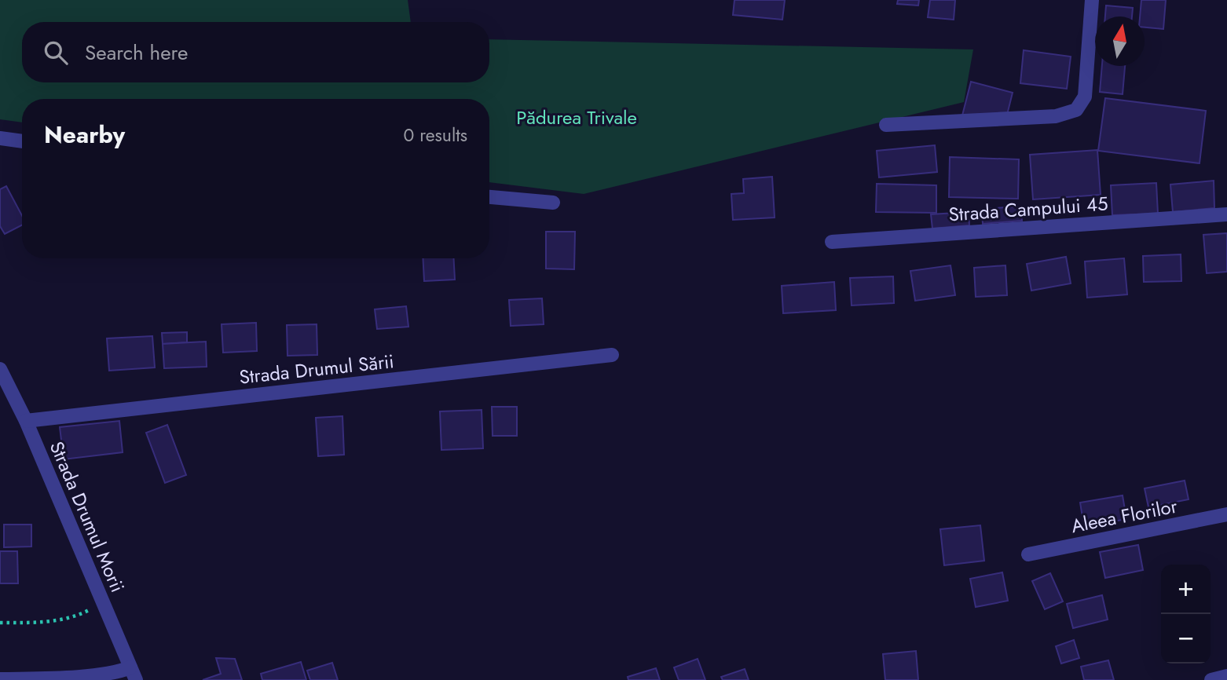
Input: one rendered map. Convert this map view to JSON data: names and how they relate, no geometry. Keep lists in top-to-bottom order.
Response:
{
  "streets": {
    "street": [
      "Strada Campului 45",
      "Strada Drumul Sării",
      "Aleea Florilor",
      "Strada Drumul Morii"
    ]
  },
  "crossings": [
    ["Strada Drumul Sării", "Strada Drumul Morii"]
  ],
  "parks": ["Pădurea Trivale"],
  "north": "top",
  "page": {
    "search": "Search here",
    "heading": ["Nearby", "0 results"],
    "map_buttons": ["+", "−"]
  }
}
